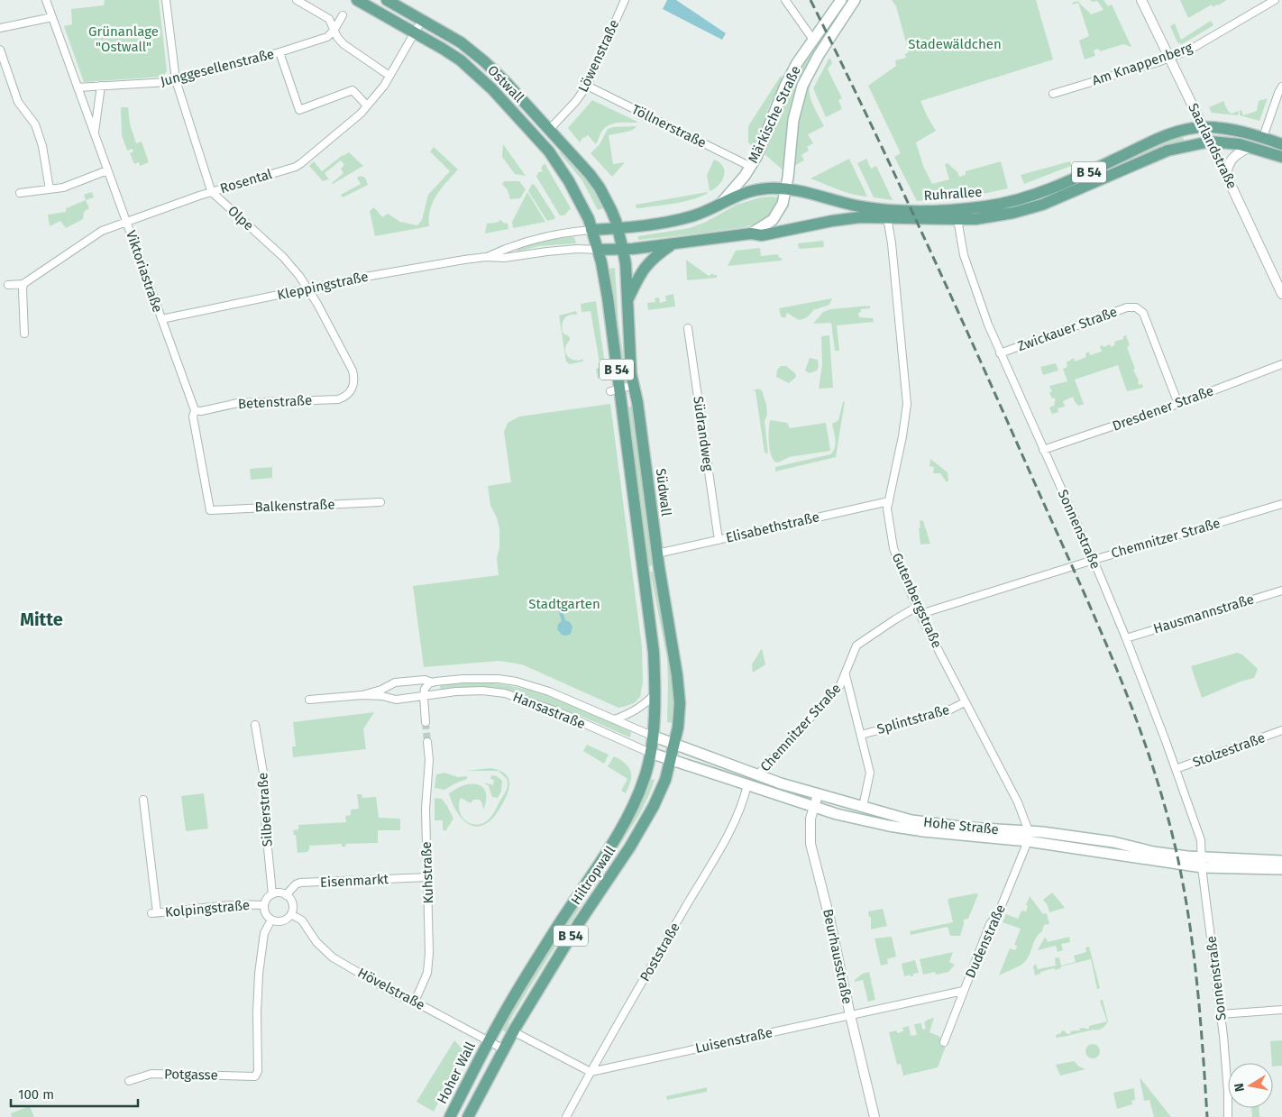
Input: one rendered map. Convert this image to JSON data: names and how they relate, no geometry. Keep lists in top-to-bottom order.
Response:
{
  "streets": {
    "main road": [
      "Ostwall",
      "Märkische Straße",
      "B 54",
      "Ruhrallee",
      "Südwall",
      "Hohe Straße",
      "Hiltropwall",
      "Hoher Wall"
    ],
    "street": [
      "Löwenstraße",
      "Am Knappenberg",
      "Junggesellenstraße",
      "Töllnerstraße",
      "Saarlandstraße",
      "Rosental",
      "Olpe",
      "Viktoriastraße",
      "Kleppingstraße",
      "Zwickauer Straße",
      "Betenstraße",
      "Dresdener Straße",
      "Südrandweg",
      "Balkenstraße",
      "Elisabethstraße",
      "Sonnenstraße",
      "Chemnitzer Straße",
      "Gutenbergstraße",
      "Hausmannstraße",
      "Hansastraße",
      "Splintstraße",
      "Stolzestraße",
      "Silberstraße",
      "Kuhstraße",
      "Eisenmarkt",
      "Kolpingstraße",
      "Dudenstraße",
      "Poststraße",
      "Beurhausstraße",
      "Hövelstraße",
      "Luisenstraße",
      "Potgasse"
    ]
  },
  "crossings": [
    ["Löwenstraße", "Ostwall"],
    ["Löwenstraße", "Töllnerstraße"],
    ["Am Knappenberg", "Saarlandstraße"],
    ["Junggesellenstraße", "Olpe"],
    ["Junggesellenstraße", "Viktoriastraße"],
    ["Ostwall", "B 54"],
    ["Ostwall", "Rosental"],
    ["Ostwall", "Ruhrallee"],
    ["Ostwall", "Kleppingstraße"],
    ["Ostwall", "Südwall"],
    ["Märkische Straße", "Töllnerstraße"],
    ["Märkische Straße", "Ruhrallee"],
    ["Saarlandstraße", "Ruhrallee"],
    ["B 54", "Ruhrallee"],
    ["B 54", "Kleppingstraße"],
    ["B 54", "Südwall"],
    ["B 54", "Hansastraße"],
    ["B 54", "Hohe Straße"],
    ["B 54", "Hiltropwall"],
    ["B 54", "Hövelstraße"],
    ["Rosental", "Olpe"],
    ["Rosental", "Viktoriastraße"],
    ["Ruhrallee", "Südwall"],
    ["Ruhrallee", "Sonnenstraße"],
    ["Ruhrallee", "Gutenbergstraße"],
    ["Olpe", "Kleppingstraße"],
    ["Olpe", "Betenstraße"],
    ["Viktoriastraße", "Kleppingstraße"],
    ["Viktoriastraße", "Betenstraße"],
    ["Viktoriastraße", "Balkenstraße"],
    ["Zwickauer Straße", "Dresdener Straße"],
    ["Zwickauer Straße", "Sonnenstraße"],
    ["Dresdener Straße", "Sonnenstraße"],
    ["Südrandweg", "Elisabethstraße"],
    ["Südwall", "Elisabethstraße"],
    ["Südwall", "Hohe Straße"],
    ["Südwall", "Hiltropwall"],
    ["Elisabethstraße", "Gutenbergstraße"],
    ["Sonnenstraße", "Chemnitzer Straße"],
    ["Sonnenstraße", "Hausmannstraße"],
    ["Sonnenstraße", "Stolzestraße"],
    ["Sonnenstraße", "Hohe Straße"],
    ["Chemnitzer Straße", "Gutenbergstraße"],
    ["Chemnitzer Straße", "Hohe Straße"],
    ["Gutenbergstraße", "Splintstraße"],
    ["Gutenbergstraße", "Hohe Straße"],
    ["Gutenbergstraße", "Dudenstraße"],
    ["Hansastraße", "Hohe Straße"],
    ["Hansastraße", "Hiltropwall"],
    ["Silberstraße", "Eisenmarkt"],
    ["Silberstraße", "Kolpingstraße"],
    ["Silberstraße", "Hövelstraße"],
    ["Silberstraße", "Potgasse"],
    ["Hohe Straße", "Hiltropwall"],
    ["Hohe Straße", "Dudenstraße"],
    ["Hohe Straße", "Poststraße"],
    ["Hohe Straße", "Beurhausstraße"],
    ["Kuhstraße", "Eisenmarkt"],
    ["Kuhstraße", "Hövelstraße"],
    ["Hiltropwall", "Hövelstraße"],
    ["Hiltropwall", "Hoher Wall"],
    ["Eisenmarkt", "Kolpingstraße"],
    ["Eisenmarkt", "Hövelstraße"],
    ["Eisenmarkt", "Potgasse"],
    ["Kolpingstraße", "Hövelstraße"],
    ["Kolpingstraße", "Potgasse"],
    ["Dudenstraße", "Luisenstraße"],
    ["Poststraße", "Luisenstraße"],
    ["Beurhausstraße", "Luisenstraße"],
    ["Hövelstraße", "Hoher Wall"],
    ["Hövelstraße", "Potgasse"]
  ],
  "districts": ["Mitte"],
  "parks": ["Grünanlage \"Ostwall\"", "Stadewäldchen", "Stadtgarten"],
  "scale_bar": "100 m",
  "north": "left"
}
